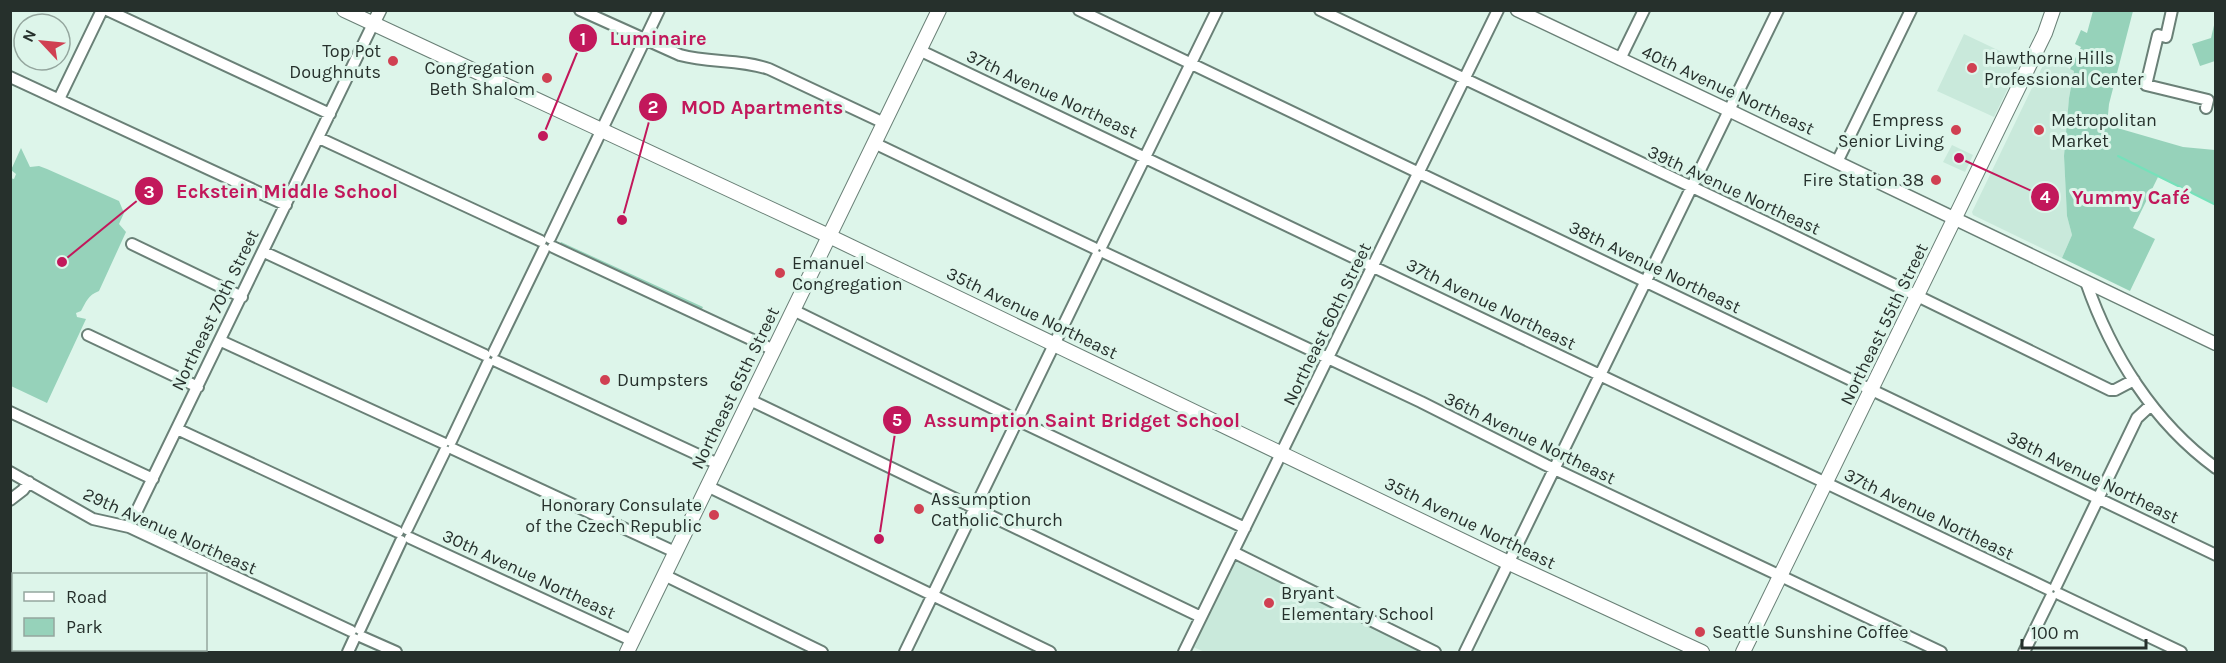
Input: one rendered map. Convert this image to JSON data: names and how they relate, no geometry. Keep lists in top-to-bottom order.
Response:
{
  "streets": {
    "main road": ["35th Avenue Northeast", "Northeast 55th Street", "Northeast 65th Street"],
    "street": [
      "40th Avenue Northeast",
      "37th Avenue Northeast",
      "39th Avenue Northeast",
      "38th Avenue Northeast",
      "Northeast 70th Street",
      "Northeast 60th Street",
      "36th Avenue Northeast",
      "29th Avenue Northeast",
      "30th Avenue Northeast"
    ]
  },
  "crossings": [
    ["40th Avenue Northeast", "Northeast 55th Street"],
    ["37th Avenue Northeast", "Northeast 60th Street"],
    ["37th Avenue Northeast", "Northeast 55th Street"],
    ["37th Avenue Northeast", "Northeast 65th Street"],
    ["39th Avenue Northeast", "Northeast 60th Street"],
    ["39th Avenue Northeast", "Northeast 55th Street"],
    ["38th Avenue Northeast", "Northeast 60th Street"],
    ["38th Avenue Northeast", "Northeast 55th Street"],
    ["Northeast 70th Street", "35th Avenue Northeast"],
    ["Northeast 70th Street", "29th Avenue Northeast"],
    ["Northeast 70th Street", "30th Avenue Northeast"],
    ["35th Avenue Northeast", "Northeast 60th Street"],
    ["35th Avenue Northeast", "Northeast 65th Street"],
    ["Northeast 60th Street", "36th Avenue Northeast"],
    ["Northeast 55th Street", "36th Avenue Northeast"],
    ["Northeast 65th Street", "36th Avenue Northeast"],
    ["Northeast 65th Street", "30th Avenue Northeast"]
  ],
  "places": [
    "Top Pot Doughnuts",
    "Hawthorne Hills Professional Center",
    "Congregation Beth Shalom",
    "Empress Senior Living",
    "Metropolitan Market",
    "Luminaire",
    "Yummy Café",
    "Fire Station 38",
    "MOD Apartments",
    "Eckstein Middle School",
    "Emanuel Congregation",
    "Dumpsters",
    "Assumption Catholic Church",
    "Honorary Consulate of the Czech Republic",
    "Assumption Saint Bridget School",
    "Bryant Elementary School",
    "Seattle Sunshine Coffee"
  ],
  "legend": ["Road", "Park"],
  "scale_bar": "100 m",
  "north": "top left"
}
